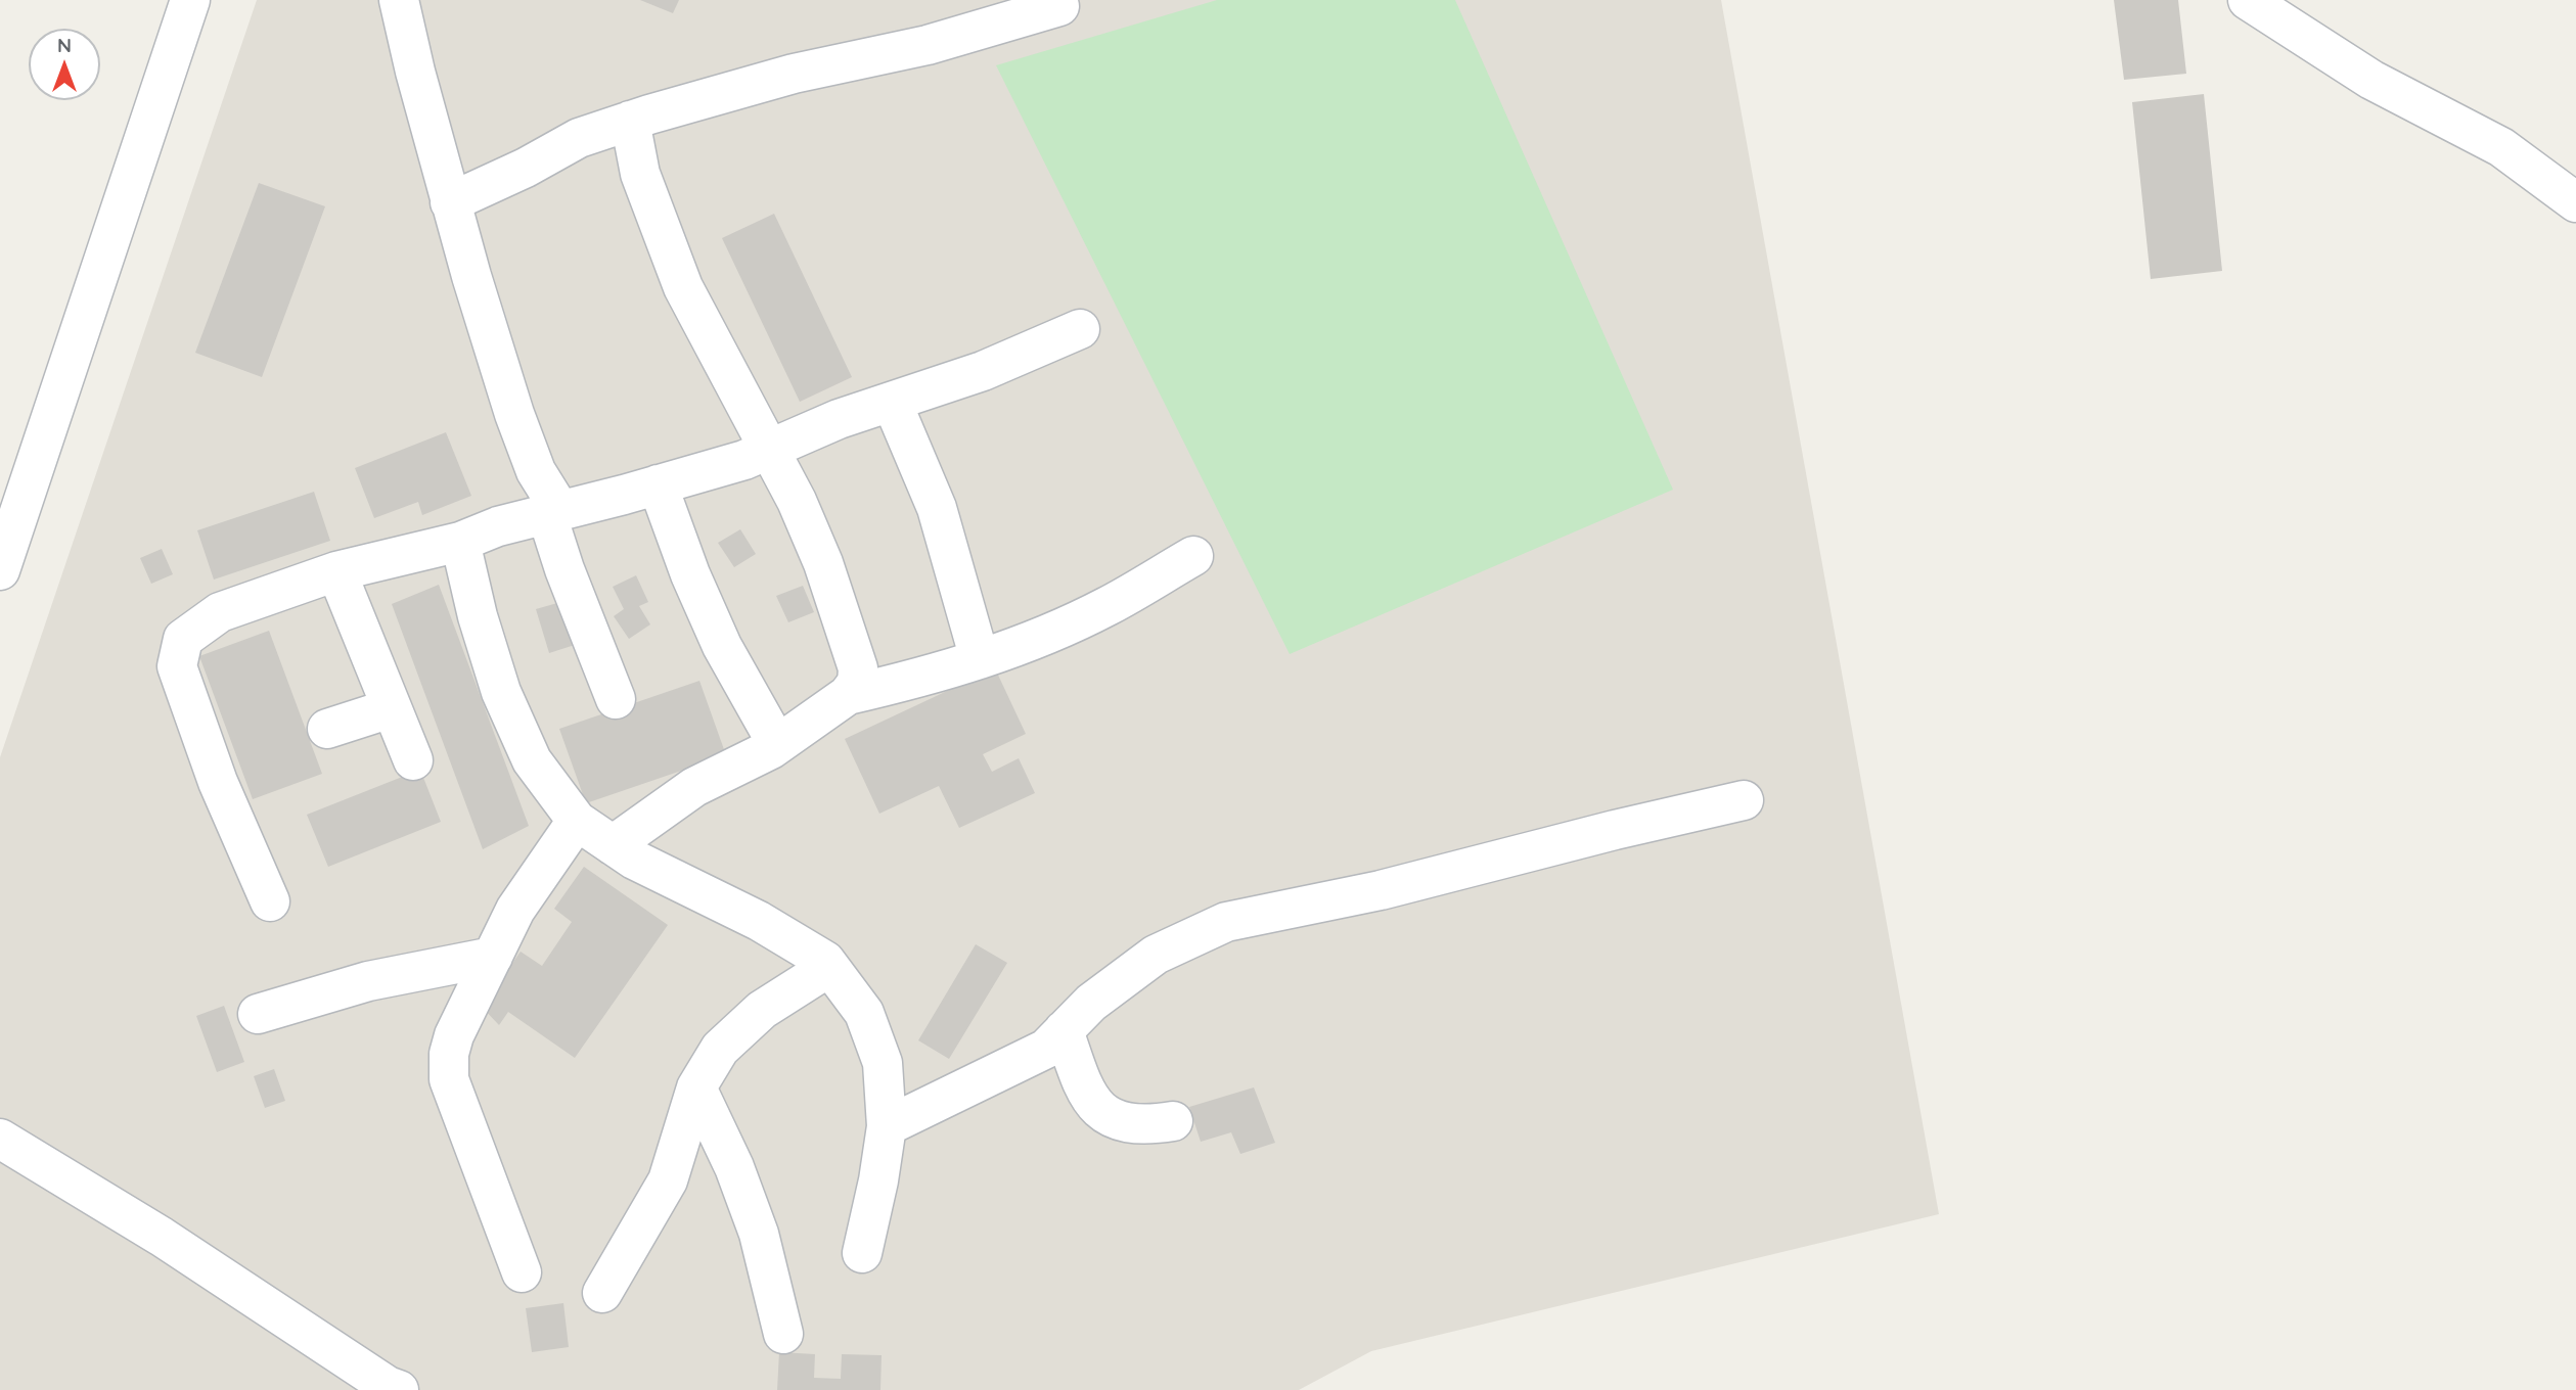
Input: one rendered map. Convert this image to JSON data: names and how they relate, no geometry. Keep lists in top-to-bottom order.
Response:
{
  "north": "top"
}
